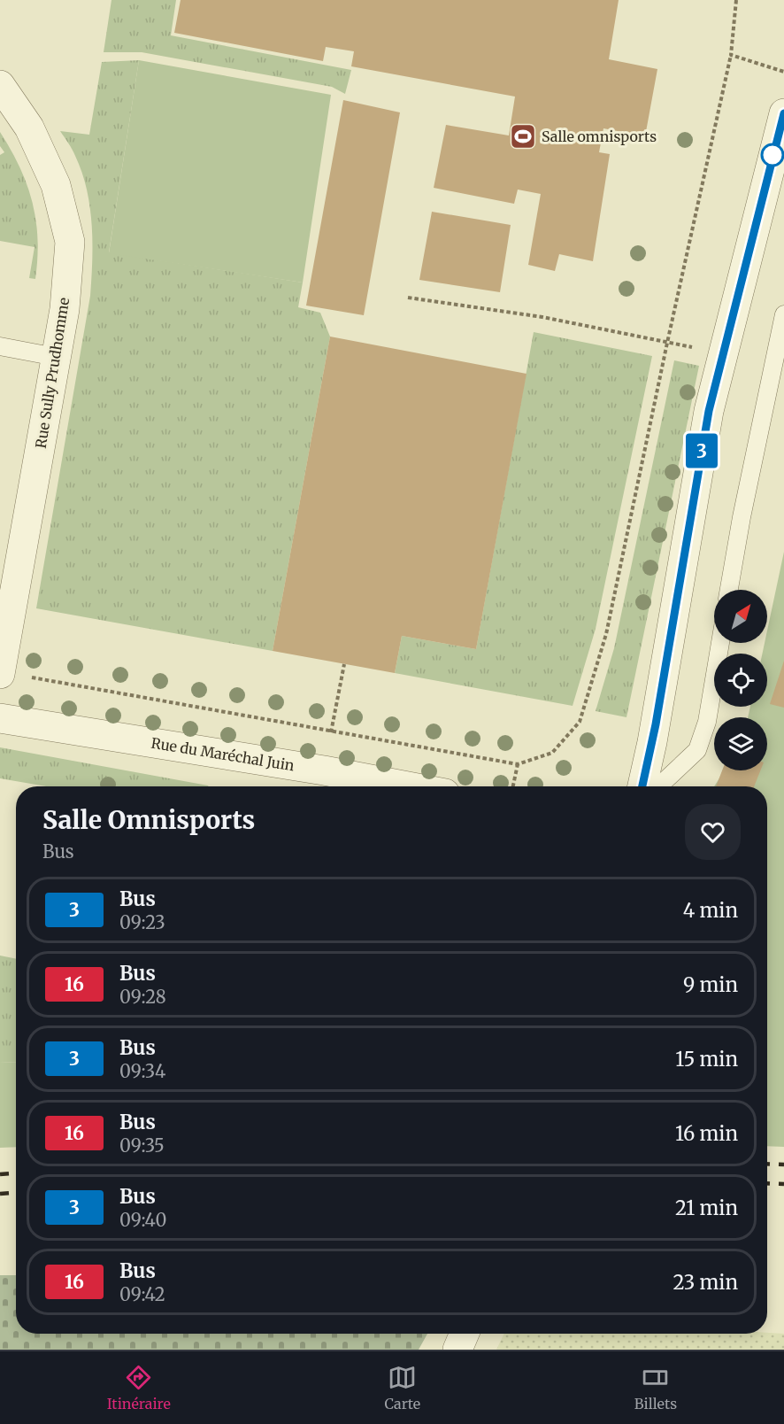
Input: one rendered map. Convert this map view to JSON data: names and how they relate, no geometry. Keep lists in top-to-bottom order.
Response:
{
  "streets": {
    "street": ["Rue Sully Prudhomme", "Rue du Maréchal Juin"]
  },
  "places": {
    "sports": ["Salle omnisports"]
  },
  "lines": ["bus line 3"],
  "north": "top right",
  "page": {
    "on_map": "3",
    "heading": ["Salle Omnisports", "Bus"],
    "list": [
      {
        "mark": "3",
        "name": "Bus",
        "note": "09:23",
        "value": "4 min"
      },
      {
        "mark": "16",
        "name": "Bus",
        "note": "09:28",
        "value": "9 min"
      },
      {
        "mark": "3",
        "name": "Bus",
        "note": "09:34",
        "value": "15 min"
      },
      {
        "mark": "16",
        "name": "Bus",
        "note": "09:35",
        "value": "16 min"
      },
      {
        "mark": "3",
        "name": "Bus",
        "note": "09:40",
        "value": "21 min"
      },
      {
        "mark": "16",
        "name": "Bus",
        "note": "09:42",
        "value": "23 min"
      }
    ],
    "tabs": ["Itinéraire", "Carte", "Billets"]
  }
}
